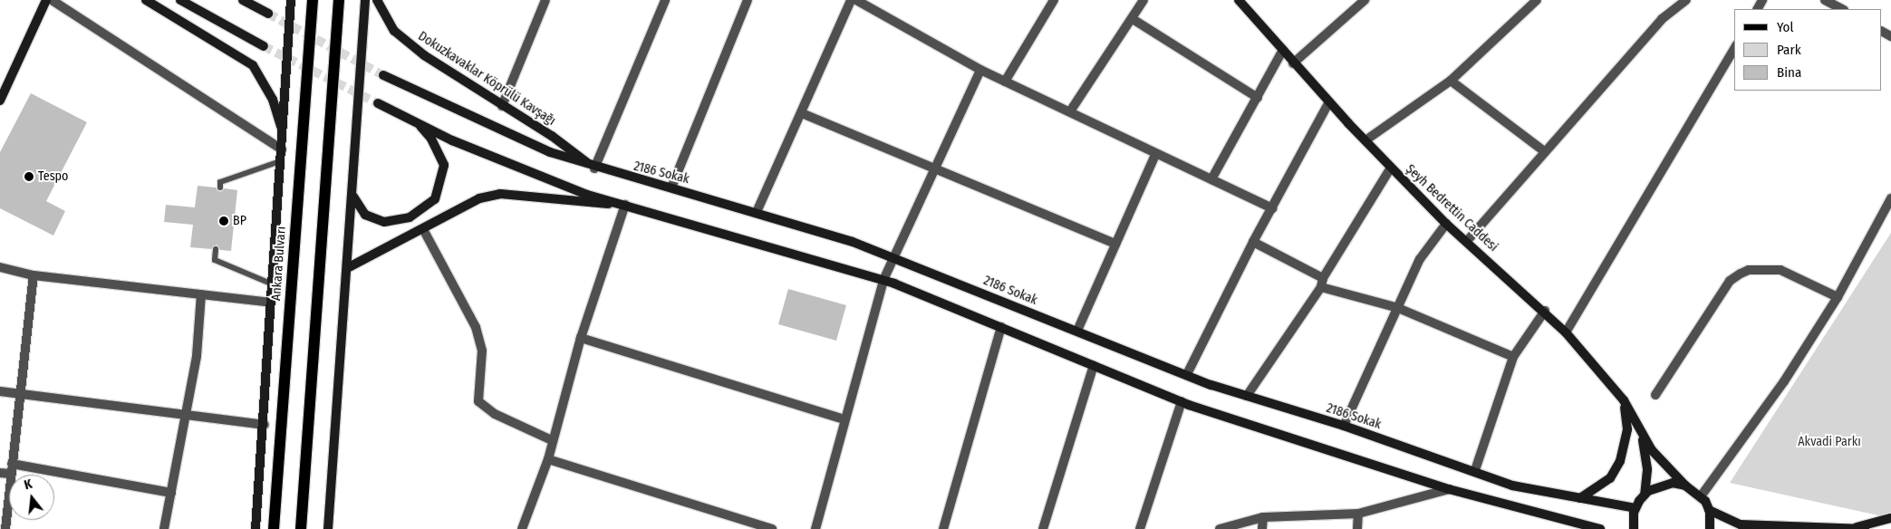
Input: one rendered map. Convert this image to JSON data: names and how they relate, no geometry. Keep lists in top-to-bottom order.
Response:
{
  "streets": {
    "main road": [
      "Dokuzkavaklar Köprülü Kavşağı",
      "2186 Sokak",
      "Şeyh Bedrettin Caddesi",
      "Ankara Bulvarı"
    ]
  },
  "crossings": [
    ["Dokuzkavaklar Köprülü Kavşağı", "2186 Sokak"]
  ],
  "parks": ["Akvadi Parkı"],
  "places": ["Tespo", "BP"],
  "legend": ["Yol", "Park", "Bina"],
  "north": "top"
}
